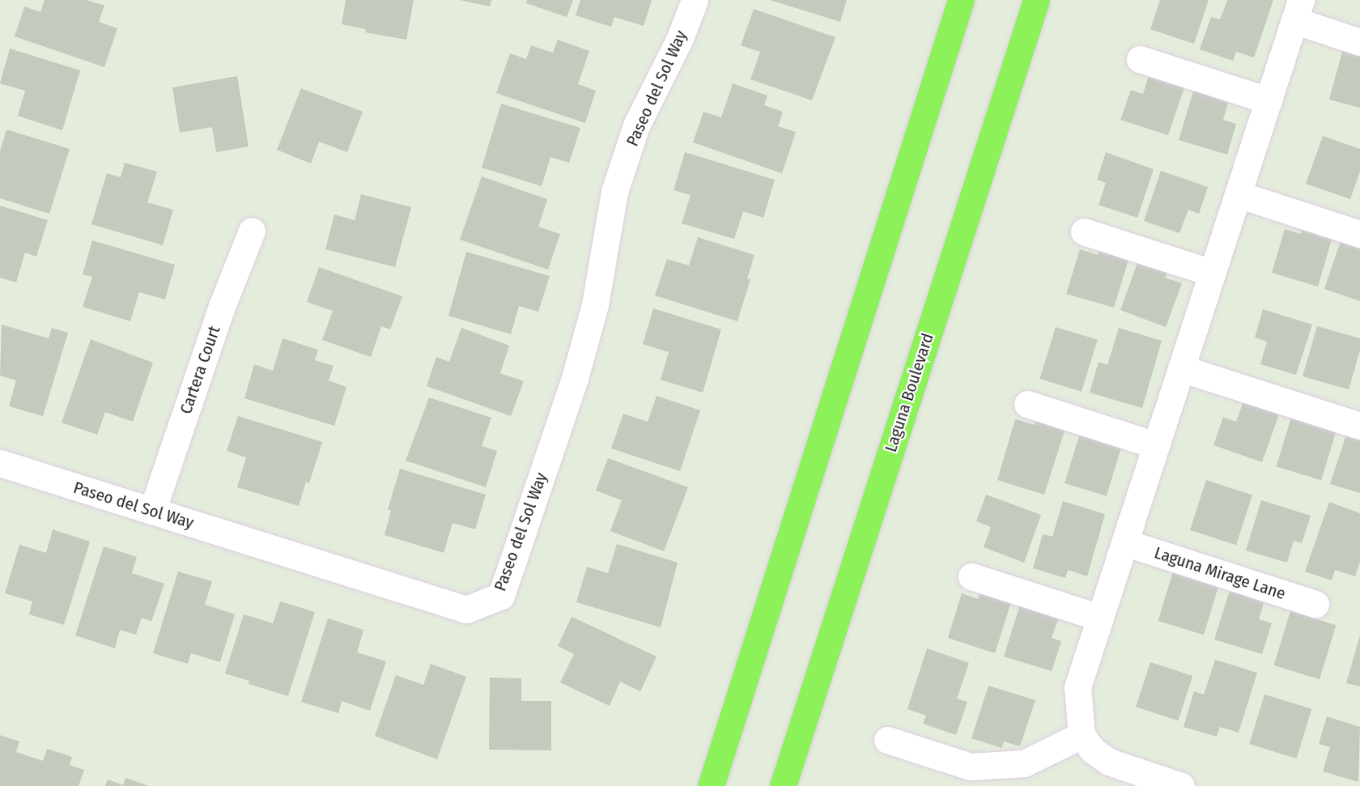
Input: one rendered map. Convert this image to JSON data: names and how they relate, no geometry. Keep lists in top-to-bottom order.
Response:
{
  "streets": {
    "main road": ["Laguna Boulevard"],
    "street": ["Paseo del Sol Way", "Cartera Court", "Laguna Mirage Lane"]
  },
  "crossings": [
    ["Paseo del Sol Way", "Cartera Court"]
  ]
}
